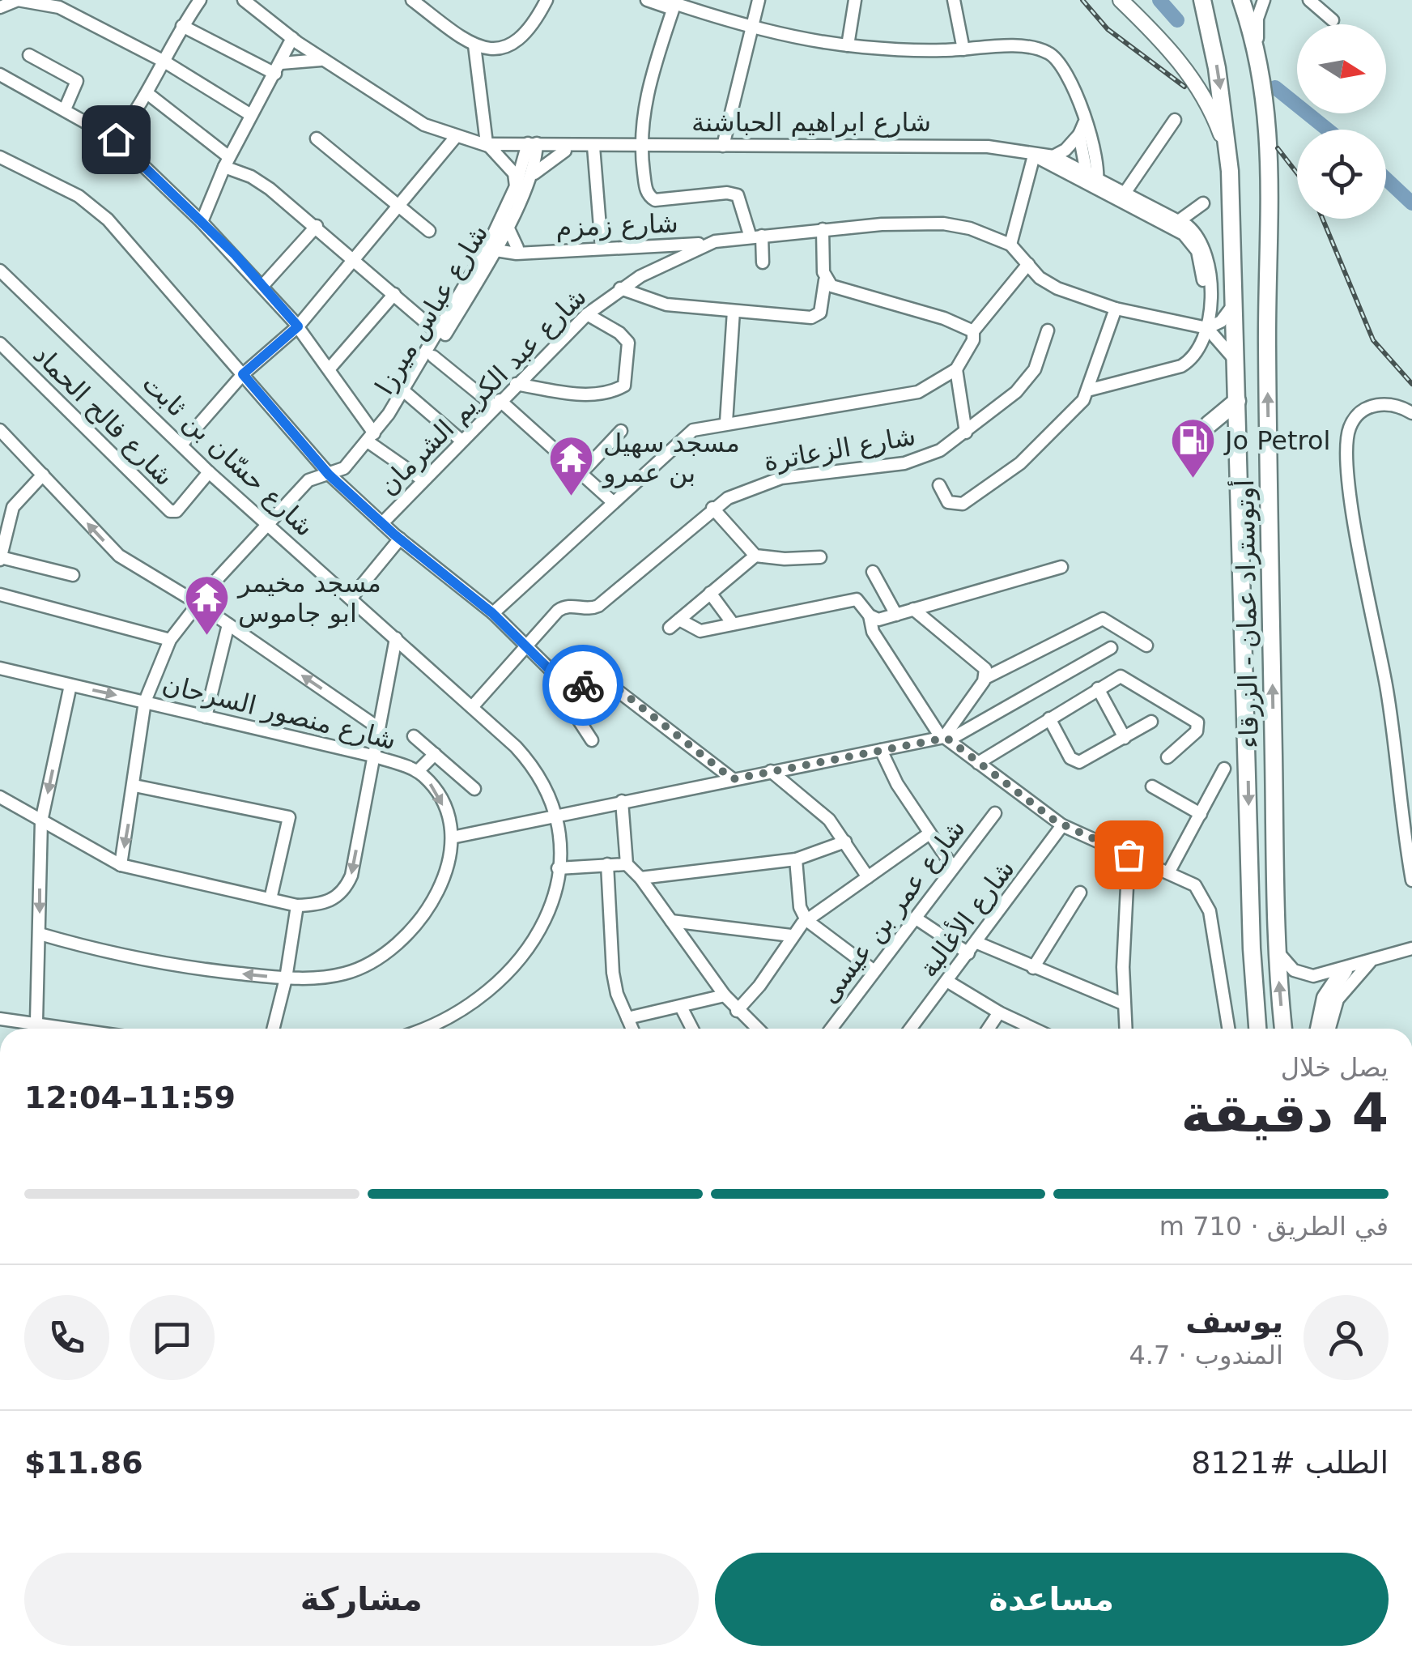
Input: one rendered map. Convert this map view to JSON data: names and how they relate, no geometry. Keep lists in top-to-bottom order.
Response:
{
  "streets": {
    "highway": ["أوتوستراد عمان - الزرقاء"],
    "street": [
      "شارع ابراهيم الحباشنة",
      "شارع زمزم",
      "شارع عباس ميرزا",
      "شارع عبد الكريم الشرمان",
      "شارع فالح الحماد",
      "شارع الزعاترة",
      "شارع حسّان بن ثابت",
      "شارع منصور السرحان",
      "شارع عمر بن عيسى",
      "شارع الأغالبة"
    ]
  },
  "crossings": [
    ["شارع ابراهيم الحباشنة", "شارع عباس ميرزا"],
    ["شارع ابراهيم الحباشنة", "شارع عبد الكريم الشرمان"],
    ["شارع زمزم", "شارع عباس ميرزا"],
    ["شارع زمزم", "شارع عبد الكريم الشرمان"],
    ["شارع عباس ميرزا", "شارع حسّان بن ثابت"],
    ["شارع فالح الحماد", "شارع حسّان بن ثابت"],
    ["شارع الزعاترة", "شارع حسّان بن ثابت"]
  ],
  "places": {
    "fuel station": ["Jo Petrol"],
    "temple": ["مسجد سهيل بن عمرو", "مسجد مخيمر ابو جاموس"]
  },
  "north": "right",
  "page": {
    "heading": ["4 دقيقة", "يصل خلال", "11:59–12:04"],
    "panel": [
      "يوسف",
      "المندوب · 4.7",
      "الطلب #8121",
      "$11.86"
    ],
    "bar": "في الطريق · 710 m",
    "buttons": ["مساعدة", "مشاركة"]
  }
}
